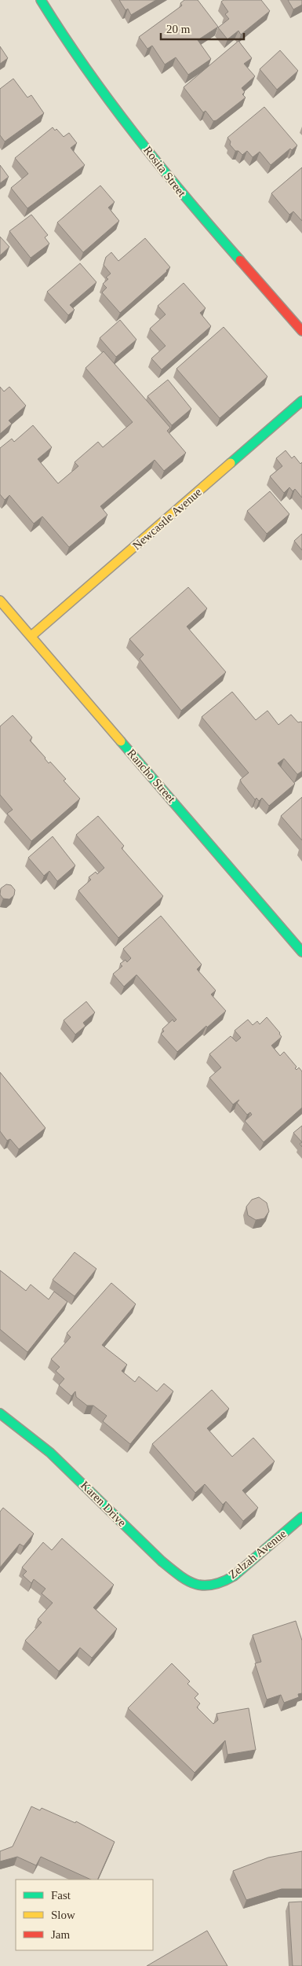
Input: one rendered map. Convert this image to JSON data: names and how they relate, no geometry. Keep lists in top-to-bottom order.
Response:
{
  "streets": {
    "street": [
      "Rosita Street",
      "Newcastle Avenue",
      "Rancho Street",
      "Karen Drive",
      "Zelzah Avenue"
    ]
  },
  "crossings": [
    ["Newcastle Avenue", "Rancho Street"],
    ["Karen Drive", "Zelzah Avenue"]
  ],
  "legend": ["Fast", "Slow", "Jam"],
  "scale_bar": "20 m"
}
